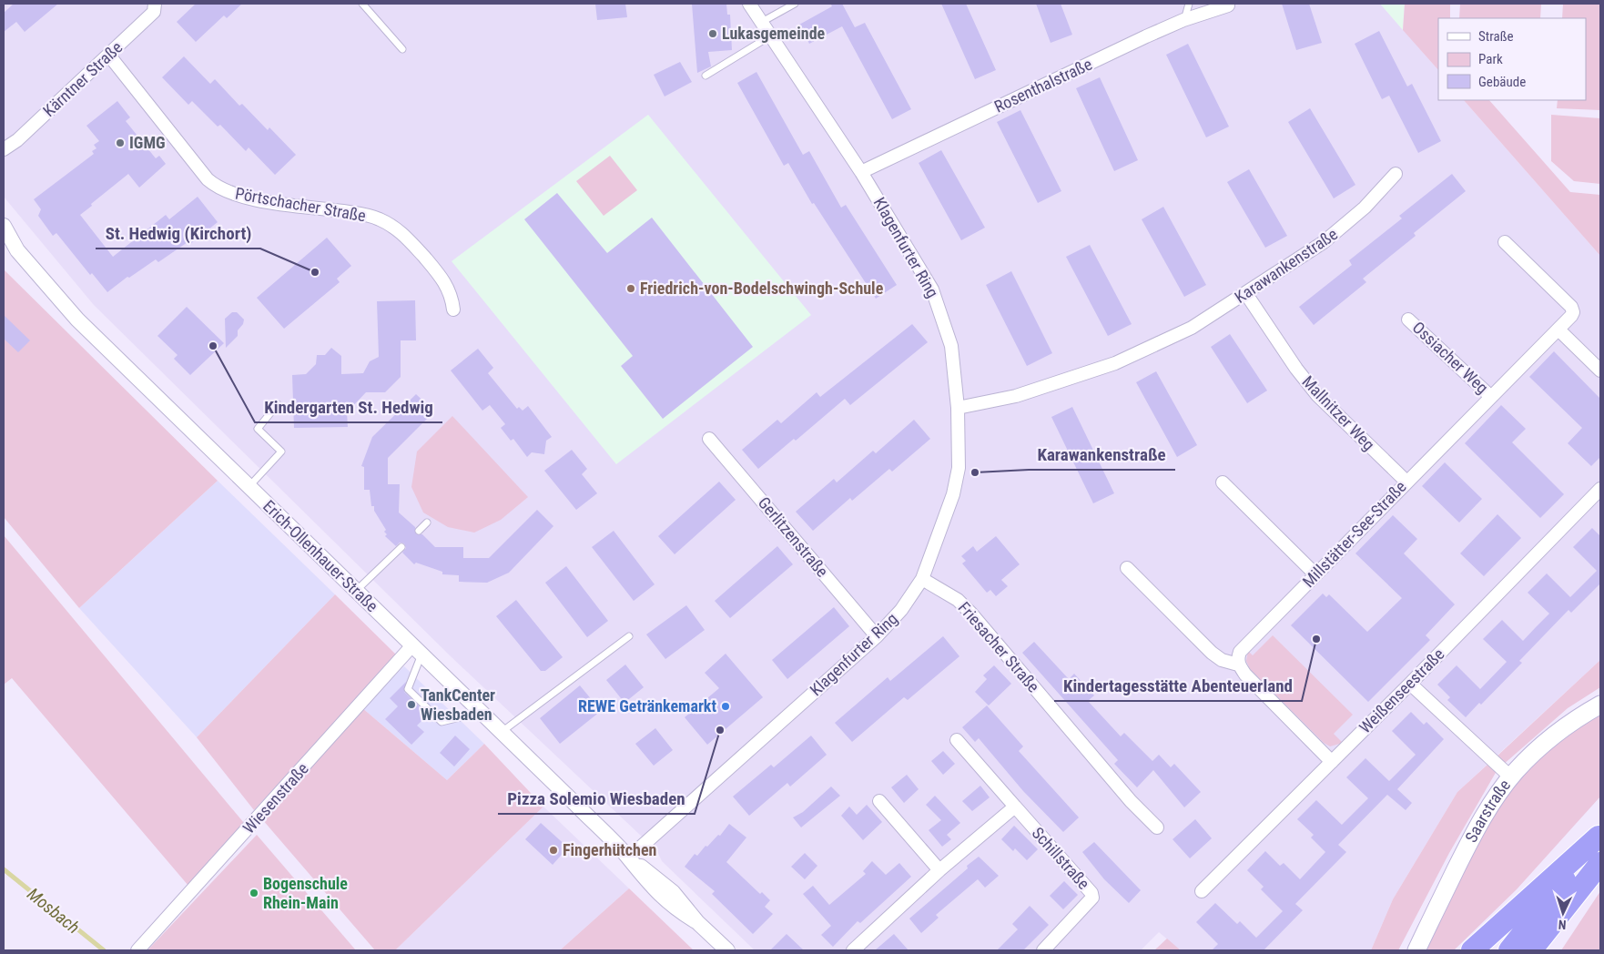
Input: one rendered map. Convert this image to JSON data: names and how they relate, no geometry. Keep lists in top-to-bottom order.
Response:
{
  "streets": {
    "main road": ["Saarstraße"],
    "street": [
      "Kärntner Straße",
      "Rosenthalstraße",
      "Pörtschacher Straße",
      "Klagenfurter Ring",
      "Karawankenstraße",
      "Ossiacher Weg",
      "Mallnitzer Weg",
      "Millstätter-See-Straße",
      "Gerlitzenstraße",
      "Erich-Ollenhauer-Straße",
      "Friesacher Straße",
      "Weißenseestraße",
      "Wiesenstraße",
      "Schillstraße"
    ]
  },
  "crossings": [
    ["Kärntner Straße", "Pörtschacher Straße"],
    ["Rosenthalstraße", "Klagenfurter Ring"],
    ["Klagenfurter Ring", "Karawankenstraße"],
    ["Klagenfurter Ring", "Gerlitzenstraße"],
    ["Klagenfurter Ring", "Erich-Ollenhauer-Straße"],
    ["Klagenfurter Ring", "Friesacher Straße"],
    ["Karawankenstraße", "Mallnitzer Weg"],
    ["Ossiacher Weg", "Millstätter-See-Straße"],
    ["Mallnitzer Weg", "Millstätter-See-Straße"],
    ["Erich-Ollenhauer-Straße", "Wiesenstraße"]
  ],
  "water": ["Mosbach"],
  "places": [
    "Lukasgemeinde",
    "IGMG",
    "St. Hedwig (Kirchort)",
    "Friedrich-von-Bodelschwingh-Schule",
    "Kindergarten St. Hedwig",
    "Karawankenstraße",
    "Kindertagesstätte Abenteuerland",
    "TankCenter Wiesbaden",
    "REWE Getränkemarkt",
    "Pizza Solemio Wiesbaden",
    "Fingerhütchen",
    "Bogenschule Rhein-Main"
  ],
  "legend": ["Straße", "Park", "Gebäude"],
  "north": "bottom"
}
